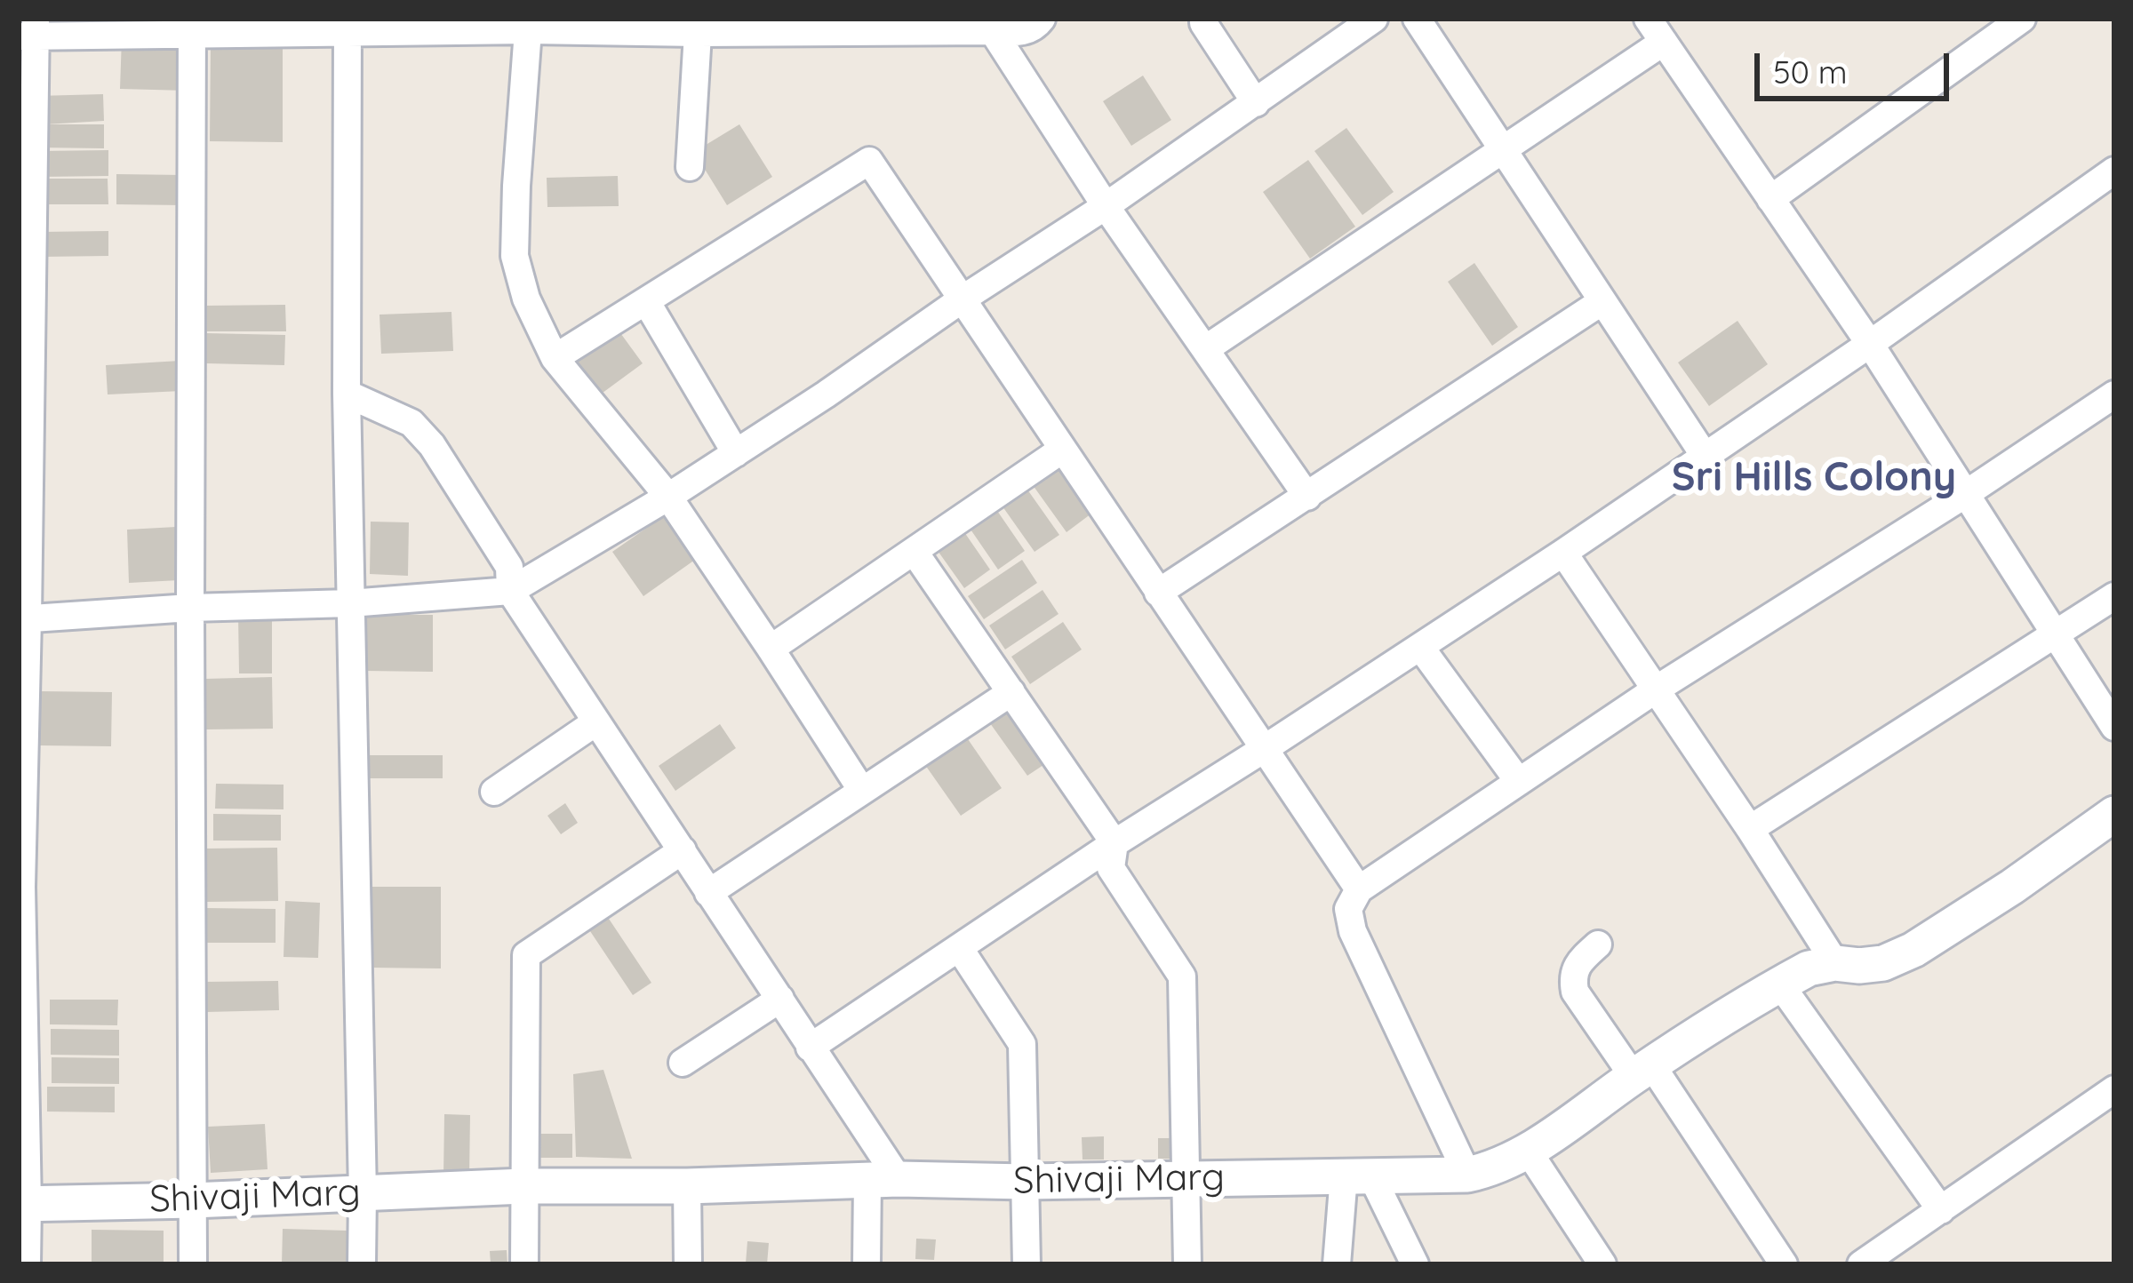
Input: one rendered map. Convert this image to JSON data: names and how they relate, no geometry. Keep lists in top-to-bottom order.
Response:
{
  "streets": {
    "street": ["Shivaji Marg"]
  },
  "districts": ["Sri Hills Colony"],
  "scale_bar": "50 m"
}
